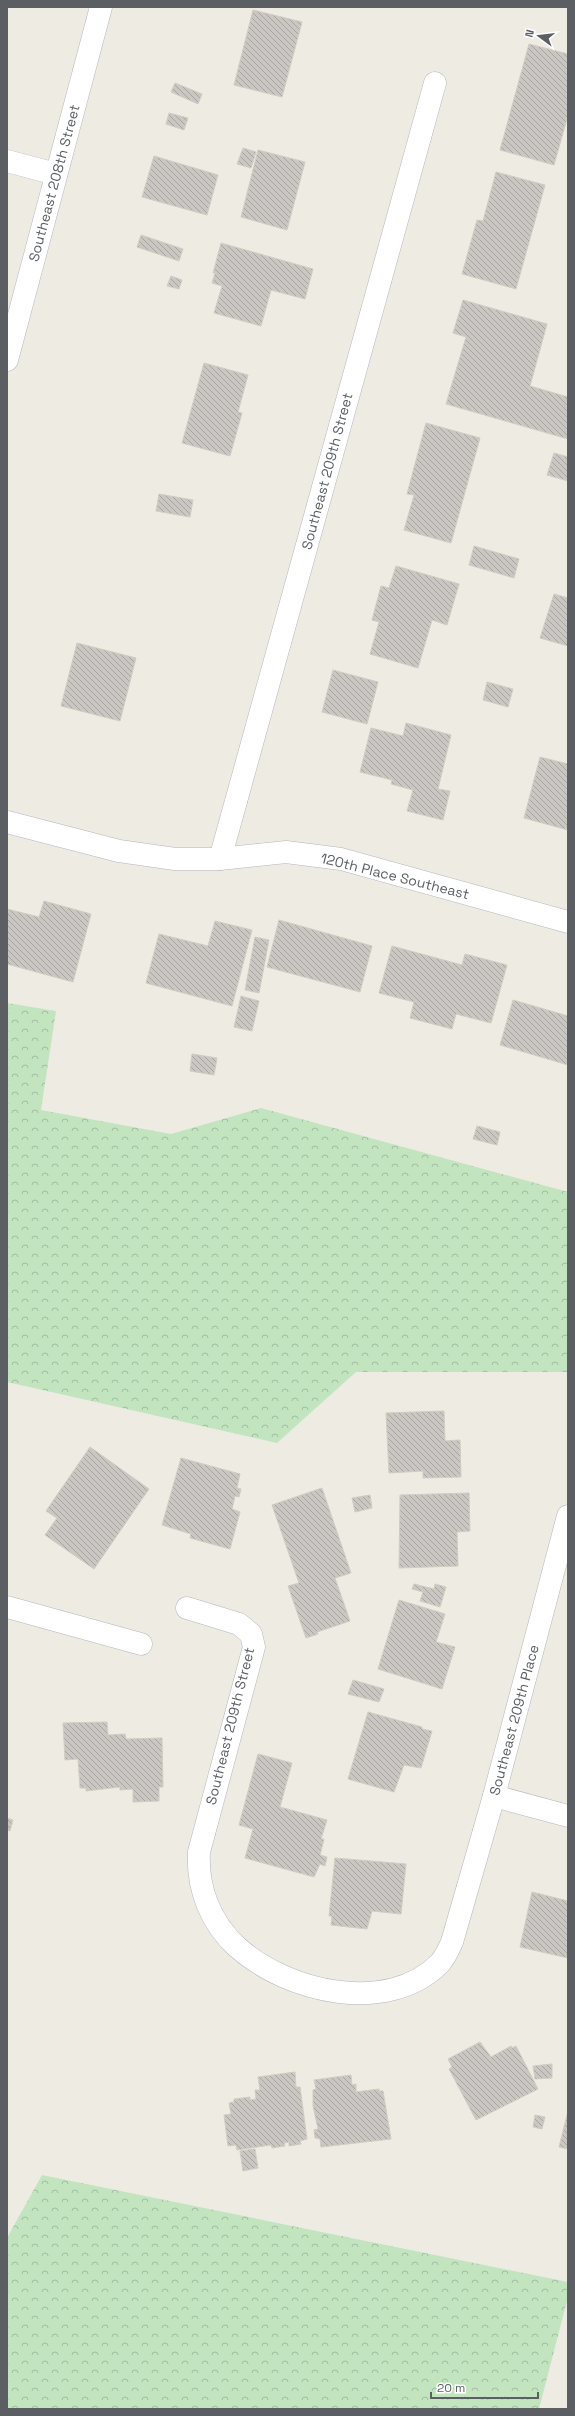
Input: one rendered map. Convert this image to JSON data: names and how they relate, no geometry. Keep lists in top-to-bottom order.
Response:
{
  "streets": {
    "street": [
      "Southeast 208th Street",
      "Southeast 209th Street",
      "120th Place Southeast",
      "Southeast 209th Place"
    ]
  },
  "crossings": [
    ["Southeast 209th Street", "120th Place Southeast"],
    ["Southeast 209th Street", "Southeast 209th Place"]
  ],
  "scale_bar": "20 m",
  "north": "left"
}
